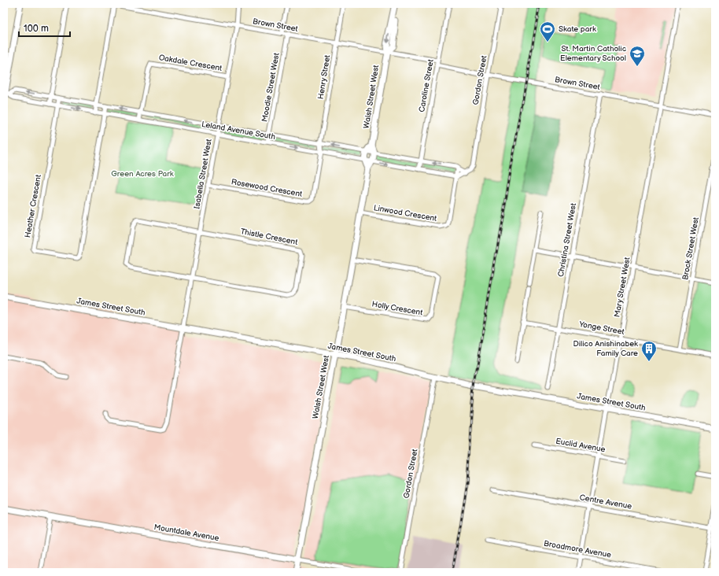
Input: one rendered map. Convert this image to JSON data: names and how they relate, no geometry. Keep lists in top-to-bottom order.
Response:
{
  "streets": {
    "street": [
      "Brown Street",
      "Oakdale Crescent",
      "Henry Street",
      "Gordon Street",
      "Caroline Street",
      "Moodie Street West",
      "Walsh Street West",
      "Leland Avenue South",
      "Isabella Street West",
      "Rosewood Crescent",
      "Heather Crescent",
      "Linwood Crescent",
      "Thistle Crescent",
      "Christina Street West",
      "Brock Street West",
      "Mary Street West",
      "James Street South",
      "Holly Crescent",
      "Yonge Street",
      "Euclid Avenue",
      "Centre Avenue",
      "Mountdale Avenue",
      "Broadmore Avenue"
    ]
  },
  "crossings": [
    ["Brown Street", "Henry Street"],
    ["Brown Street", "Gordon Street"],
    ["Brown Street", "Caroline Street"],
    ["Brown Street", "Moodie Street West"],
    ["Brown Street", "Walsh Street West"],
    ["Brown Street", "Isabella Street West"],
    ["Brown Street", "Christina Street West"],
    ["Brown Street", "Mary Street West"],
    ["Oakdale Crescent", "Leland Avenue South"],
    ["Oakdale Crescent", "Isabella Street West"],
    ["Henry Street", "Leland Avenue South"],
    ["Henry Street", "Rosewood Crescent"],
    ["Gordon Street", "Leland Avenue South"],
    ["Gordon Street", "James Street South"],
    ["Caroline Street", "Leland Avenue South"],
    ["Moodie Street West", "Leland Avenue South"],
    ["Walsh Street West", "Leland Avenue South"],
    ["Walsh Street West", "Linwood Crescent"],
    ["Walsh Street West", "James Street South"],
    ["Walsh Street West", "Holly Crescent"],
    ["Walsh Street West", "Mountdale Avenue"],
    ["Leland Avenue South", "Isabella Street West"],
    ["Leland Avenue South", "Rosewood Crescent"],
    ["Leland Avenue South", "Heather Crescent"],
    ["Leland Avenue South", "Linwood Crescent"],
    ["Isabella Street West", "Rosewood Crescent"],
    ["Isabella Street West", "Thistle Crescent"],
    ["Isabella Street West", "James Street South"],
    ["Christina Street West", "Yonge Street"],
    ["Brock Street West", "Yonge Street"],
    ["Mary Street West", "James Street South"],
    ["Mary Street West", "Yonge Street"],
    ["Mary Street West", "Euclid Avenue"],
    ["Mary Street West", "Centre Avenue"],
    ["Mary Street West", "Broadmore Avenue"]
  ],
  "parks": ["Green Acres Park"],
  "places": {
    "sports": ["Skate park"],
    "school or university": ["St. Martin Catholic Elementary School"],
    "building": ["Dilico Anishinabek Family Care"]
  },
  "scale_bar": "100 m"
}
